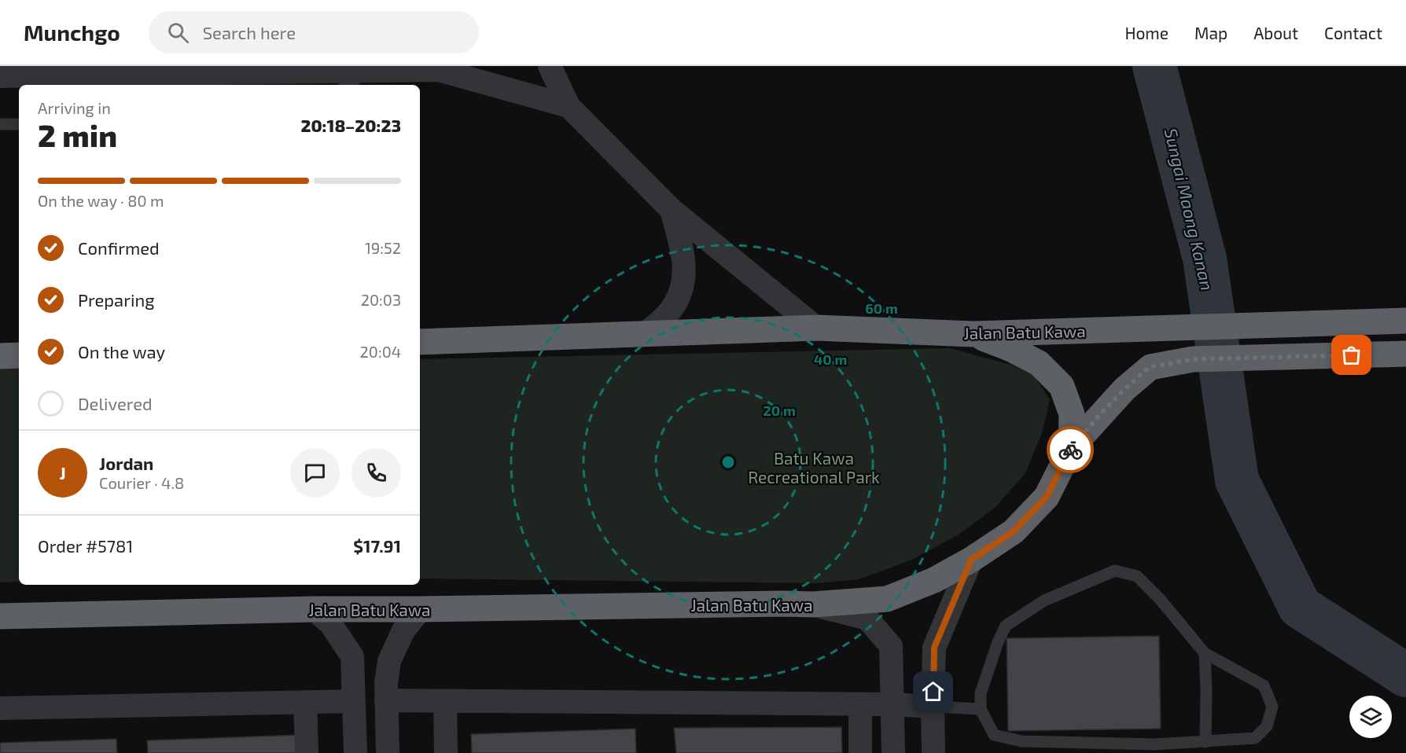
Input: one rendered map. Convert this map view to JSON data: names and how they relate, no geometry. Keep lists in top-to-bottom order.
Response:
{
  "streets": {
    "highway": ["Jalan Batu Kawa"]
  },
  "water": ["Sungai Maong Kanan"],
  "parks": ["Batu Kawa Recreational Park"],
  "page": {
    "header": "Munchgo",
    "search": "Search here",
    "nav": [
      "Home",
      "Map",
      "About",
      "Contact"
    ],
    "heading": ["2 min", "Arriving in", "20:18–20:23"],
    "panel": [
      "Jordan",
      "Courier · 4.8",
      "Order #5781",
      "$17.91"
    ],
    "bar": "On the way · 80 m",
    "list": [
      ["Confirmed", "19:52"],
      ["Preparing", "20:03"],
      ["On the way", "20:04"],
      "Delivered"
    ],
    "round": "J"
  },
  "rings": ["60 m", "40 m", "20 m"]
}
